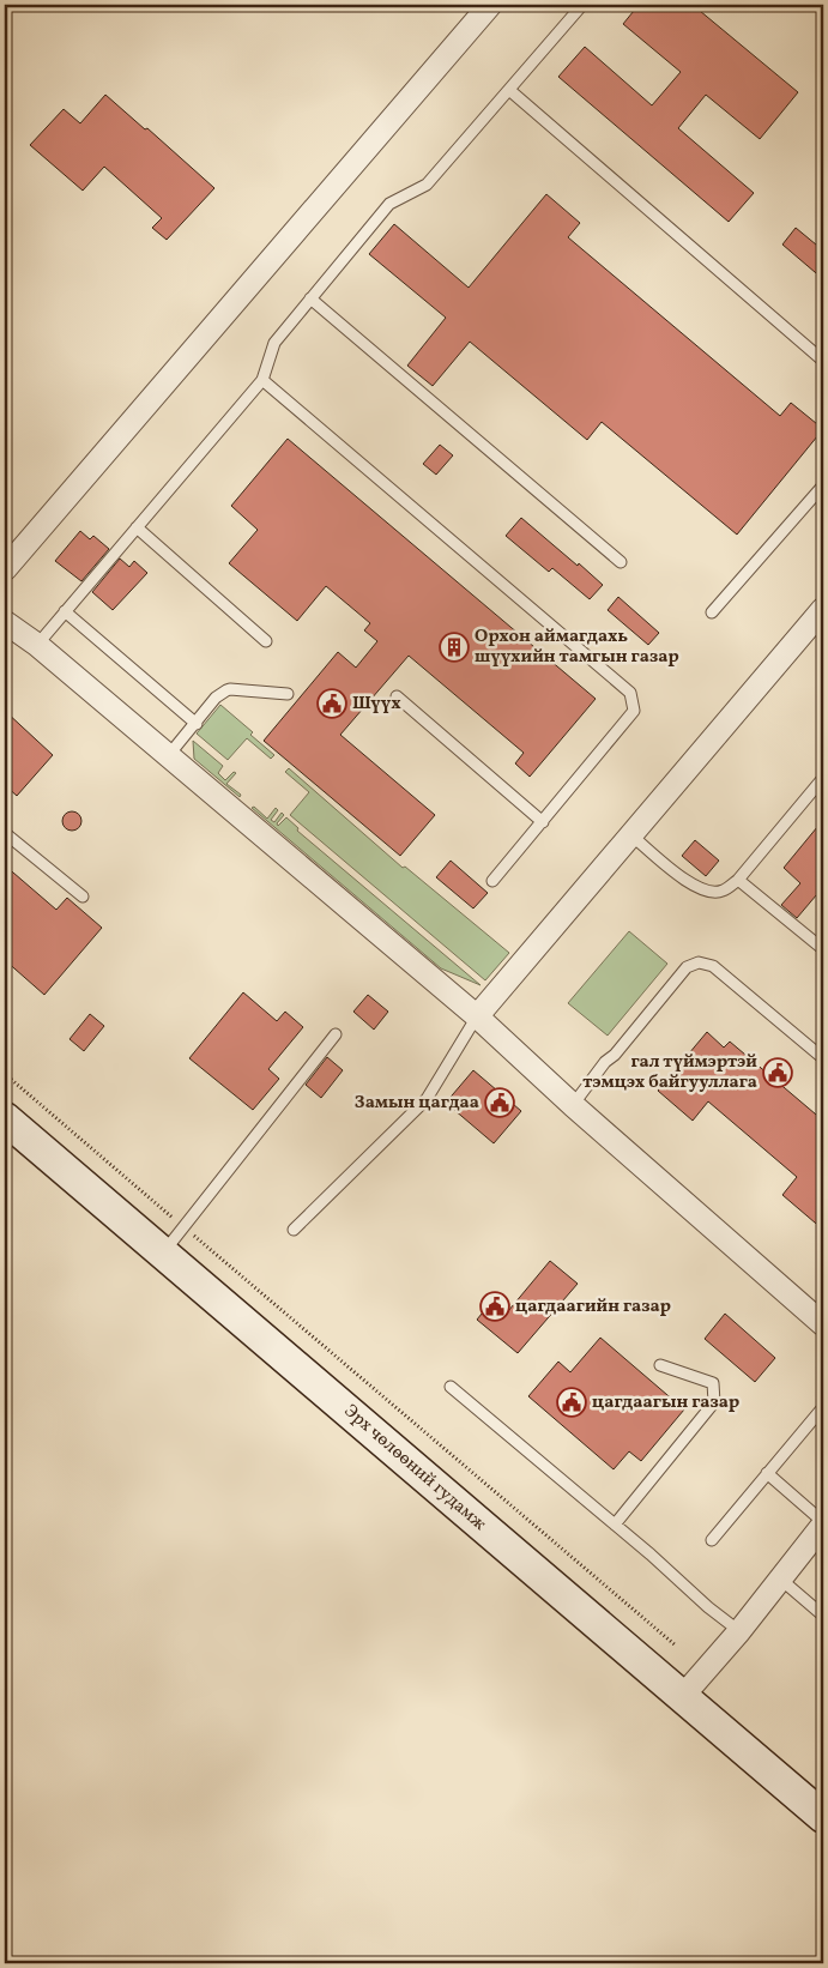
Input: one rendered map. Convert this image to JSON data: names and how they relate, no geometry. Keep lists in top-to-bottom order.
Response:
{
  "streets": {
    "main road": ["Эрх чөлөөний гудамж"]
  },
  "places": {
    "building": ["Орхон аймагдахь шүүхийн тамгын газар"],
    "public building": [
      "Шүүх",
      "гал түймэртэй тэмцэх байгууллага",
      "Замын цагдаа",
      "цагдаагийн газар",
      "цагдаагын газар"
    ]
  }
}
